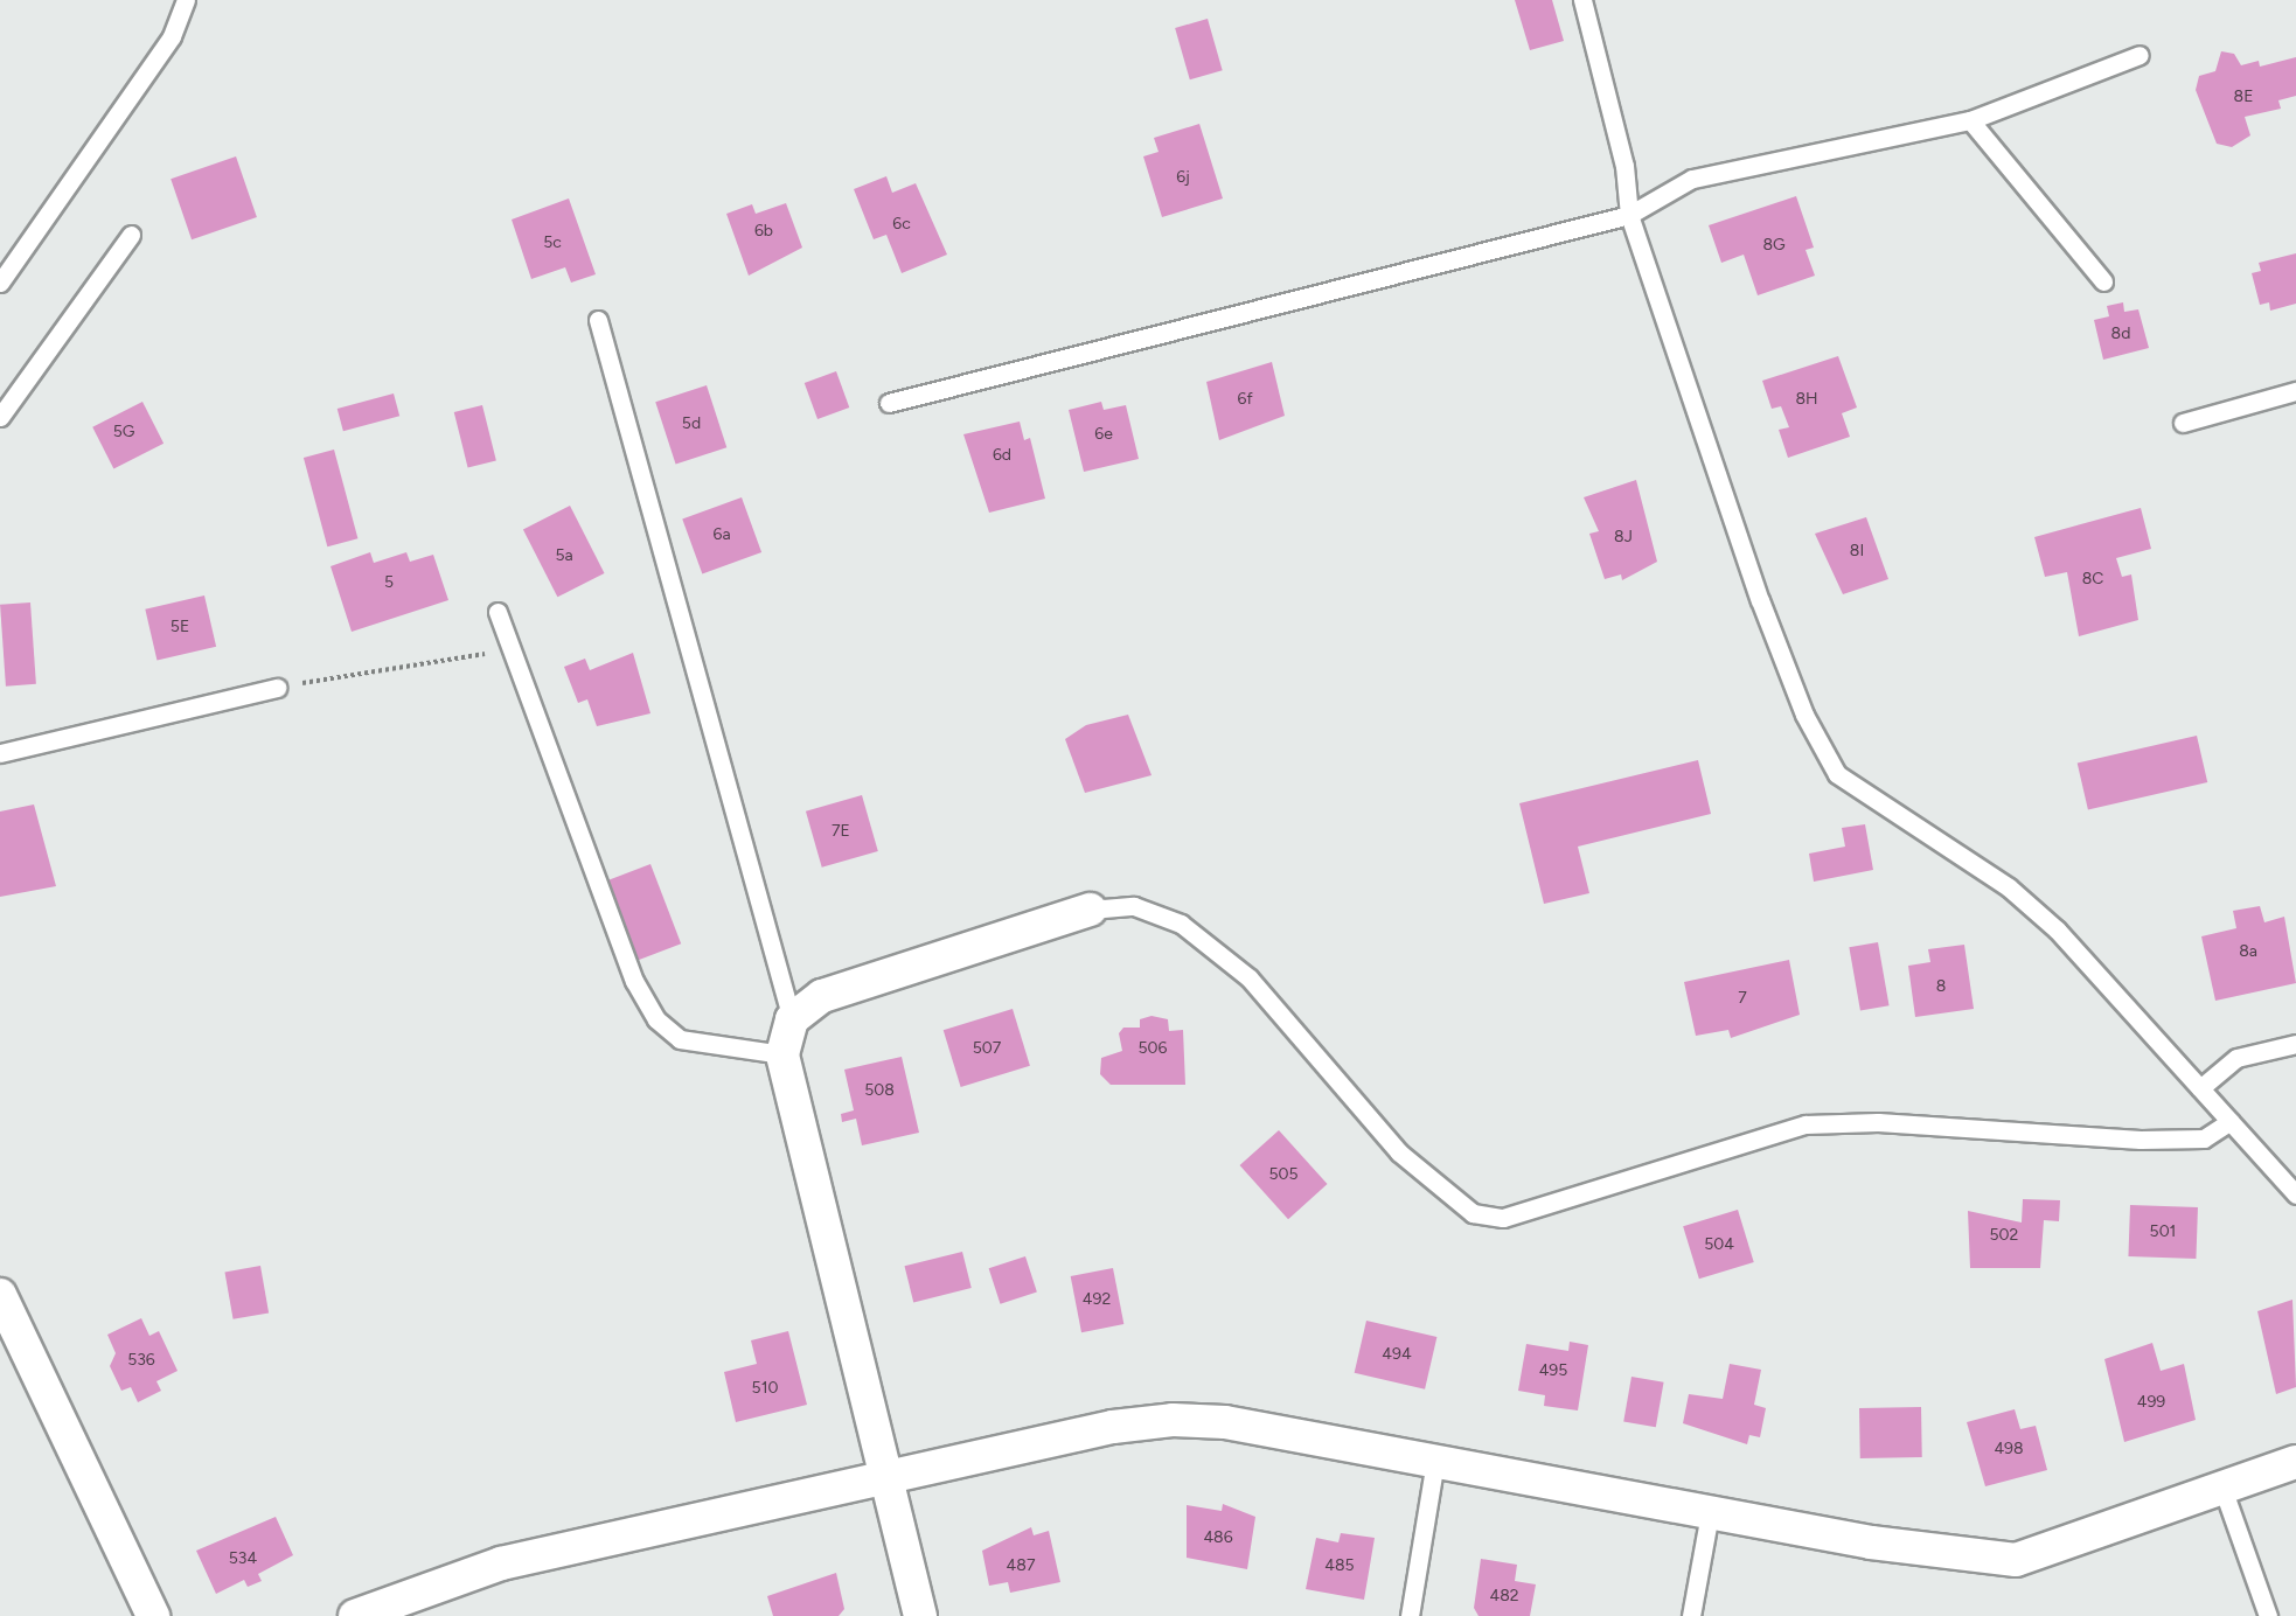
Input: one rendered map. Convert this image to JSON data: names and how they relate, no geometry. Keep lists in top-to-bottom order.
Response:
{
  "house_numbers": [
    "8E",
    "6j",
    "6c",
    "6b",
    "5c",
    "8G",
    "8d",
    "6f",
    "8H",
    "5d",
    "5G",
    "6e",
    "6d",
    "6a",
    "8J",
    "8I",
    "5a",
    "8C",
    "5",
    "5E",
    "7E",
    "8a",
    "8",
    "7",
    "507",
    "506",
    "508",
    "505",
    "501",
    "502",
    "504",
    "492",
    "494",
    "536",
    "495",
    "510",
    "499",
    "498",
    "486",
    "534",
    "487",
    "485",
    "482"
  ]
}
